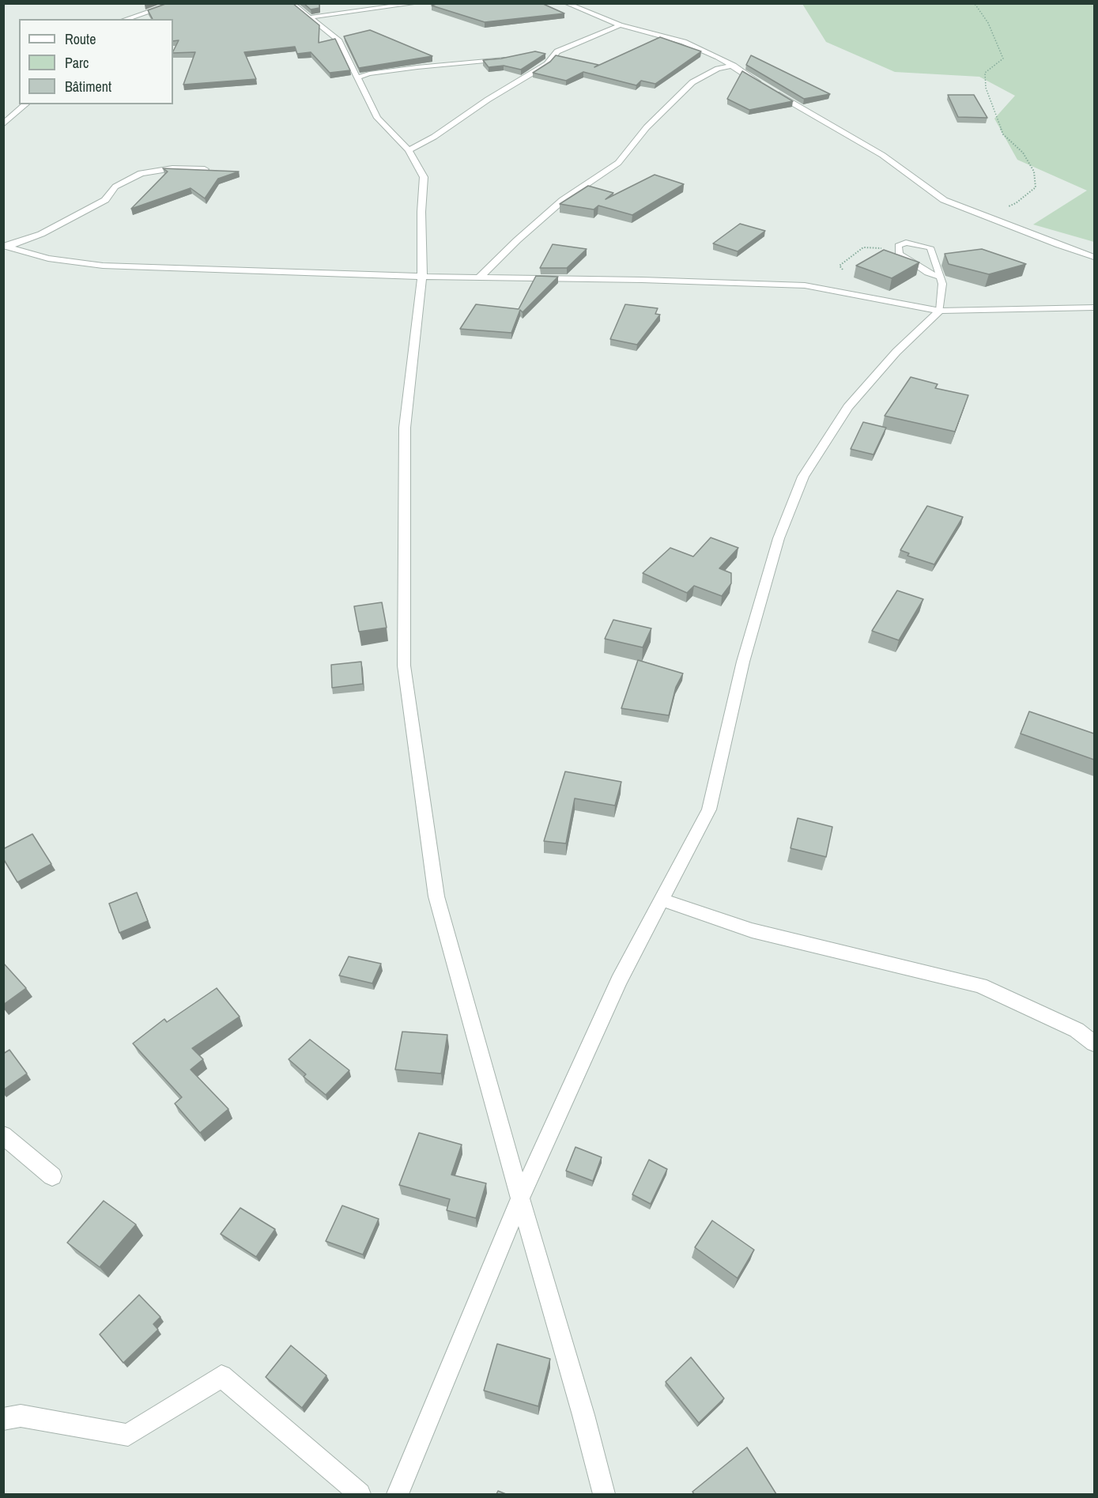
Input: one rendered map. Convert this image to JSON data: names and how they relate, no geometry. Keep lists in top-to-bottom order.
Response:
{
  "legend": ["Route", "Parc", "Bâtiment"]
}
